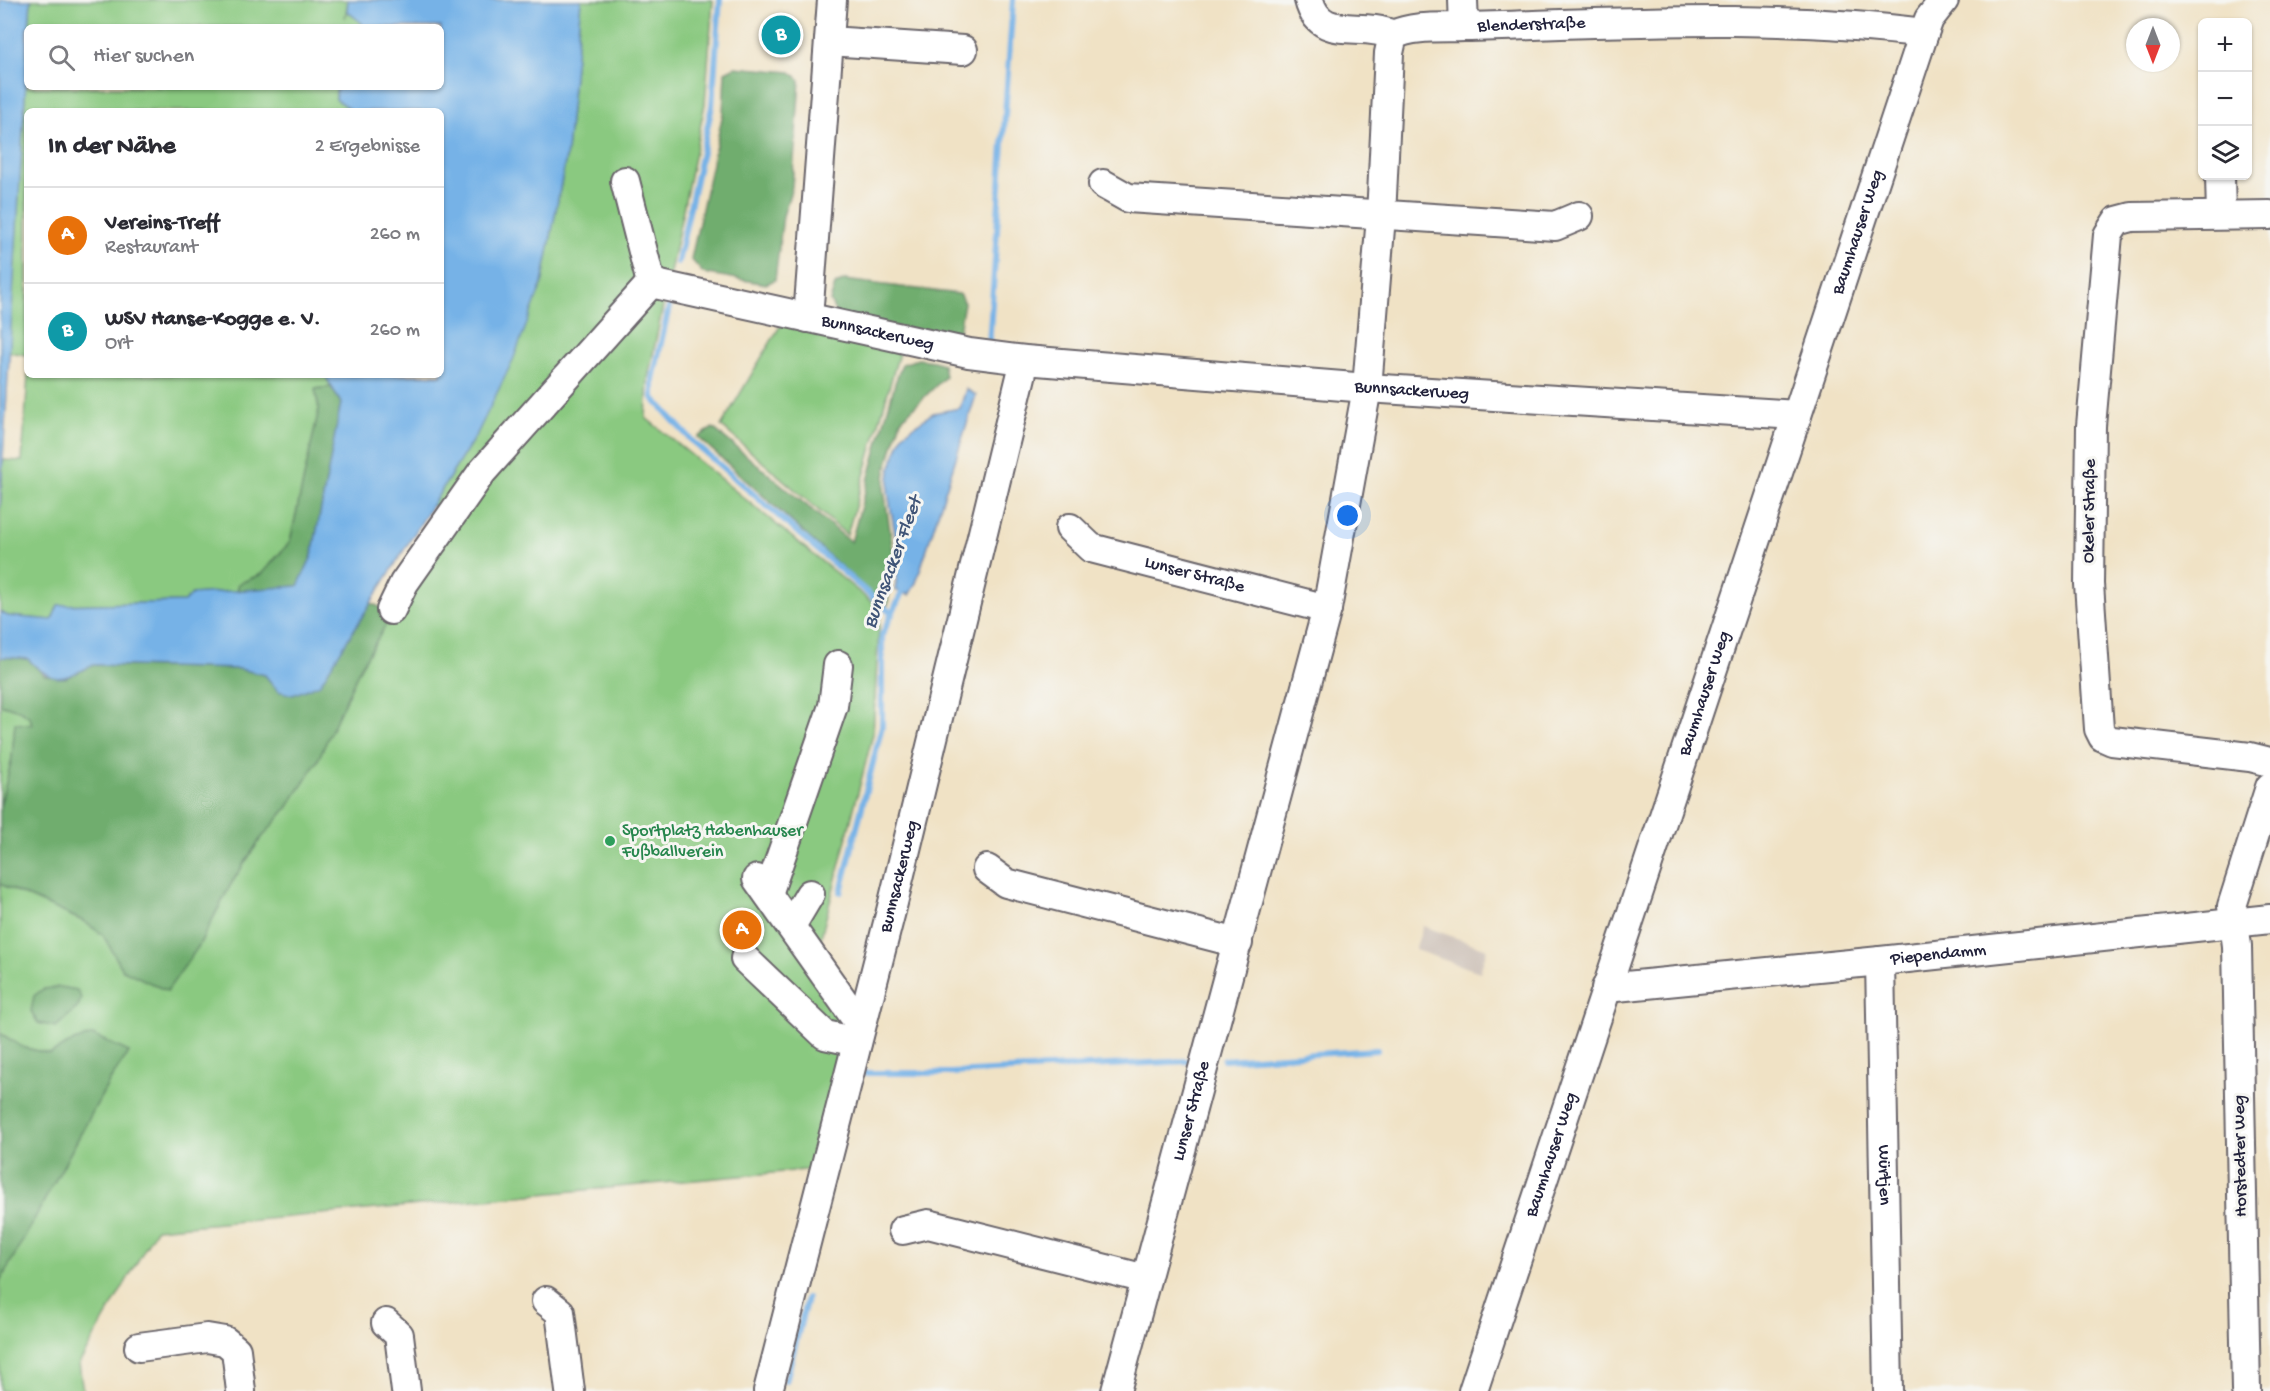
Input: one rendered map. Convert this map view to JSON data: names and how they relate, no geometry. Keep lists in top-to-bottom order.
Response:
{
  "streets": {
    "street": [
      "Blenderstraße",
      "Baumhauser Weg",
      "Bunnsackerweg",
      "Okeler Straße",
      "Lunser Straße",
      "Piependamm",
      "Horstedter Weg",
      "Würtjen"
    ]
  },
  "crossings": [
    ["Blenderstraße", "Baumhauser Weg"],
    ["Baumhauser Weg", "Bunnsackerweg"],
    ["Baumhauser Weg", "Piependamm"],
    ["Bunnsackerweg", "Lunser Straße"],
    ["Piependamm", "Horstedter Weg"],
    ["Piependamm", "Würtjen"]
  ],
  "water": ["Bunnsacker Fleet"],
  "places": ["Sportplatz Habenhauser Fußballverein"],
  "north": "bottom",
  "page": {
    "pins": ["B", "A"],
    "map_buttons": ["+", "−"],
    "search": "Hier suchen",
    "heading": ["In der Nähe", "2 Ergebnisse"],
    "list": [
      {
        "mark": "A",
        "name": "Vereins-Treff",
        "note": "Restaurant",
        "value": "260 m"
      },
      {
        "mark": "B",
        "name": "WSV Hanse-Kogge e. V.",
        "note": "Ort",
        "value": "260 m"
      }
    ]
  }
}
